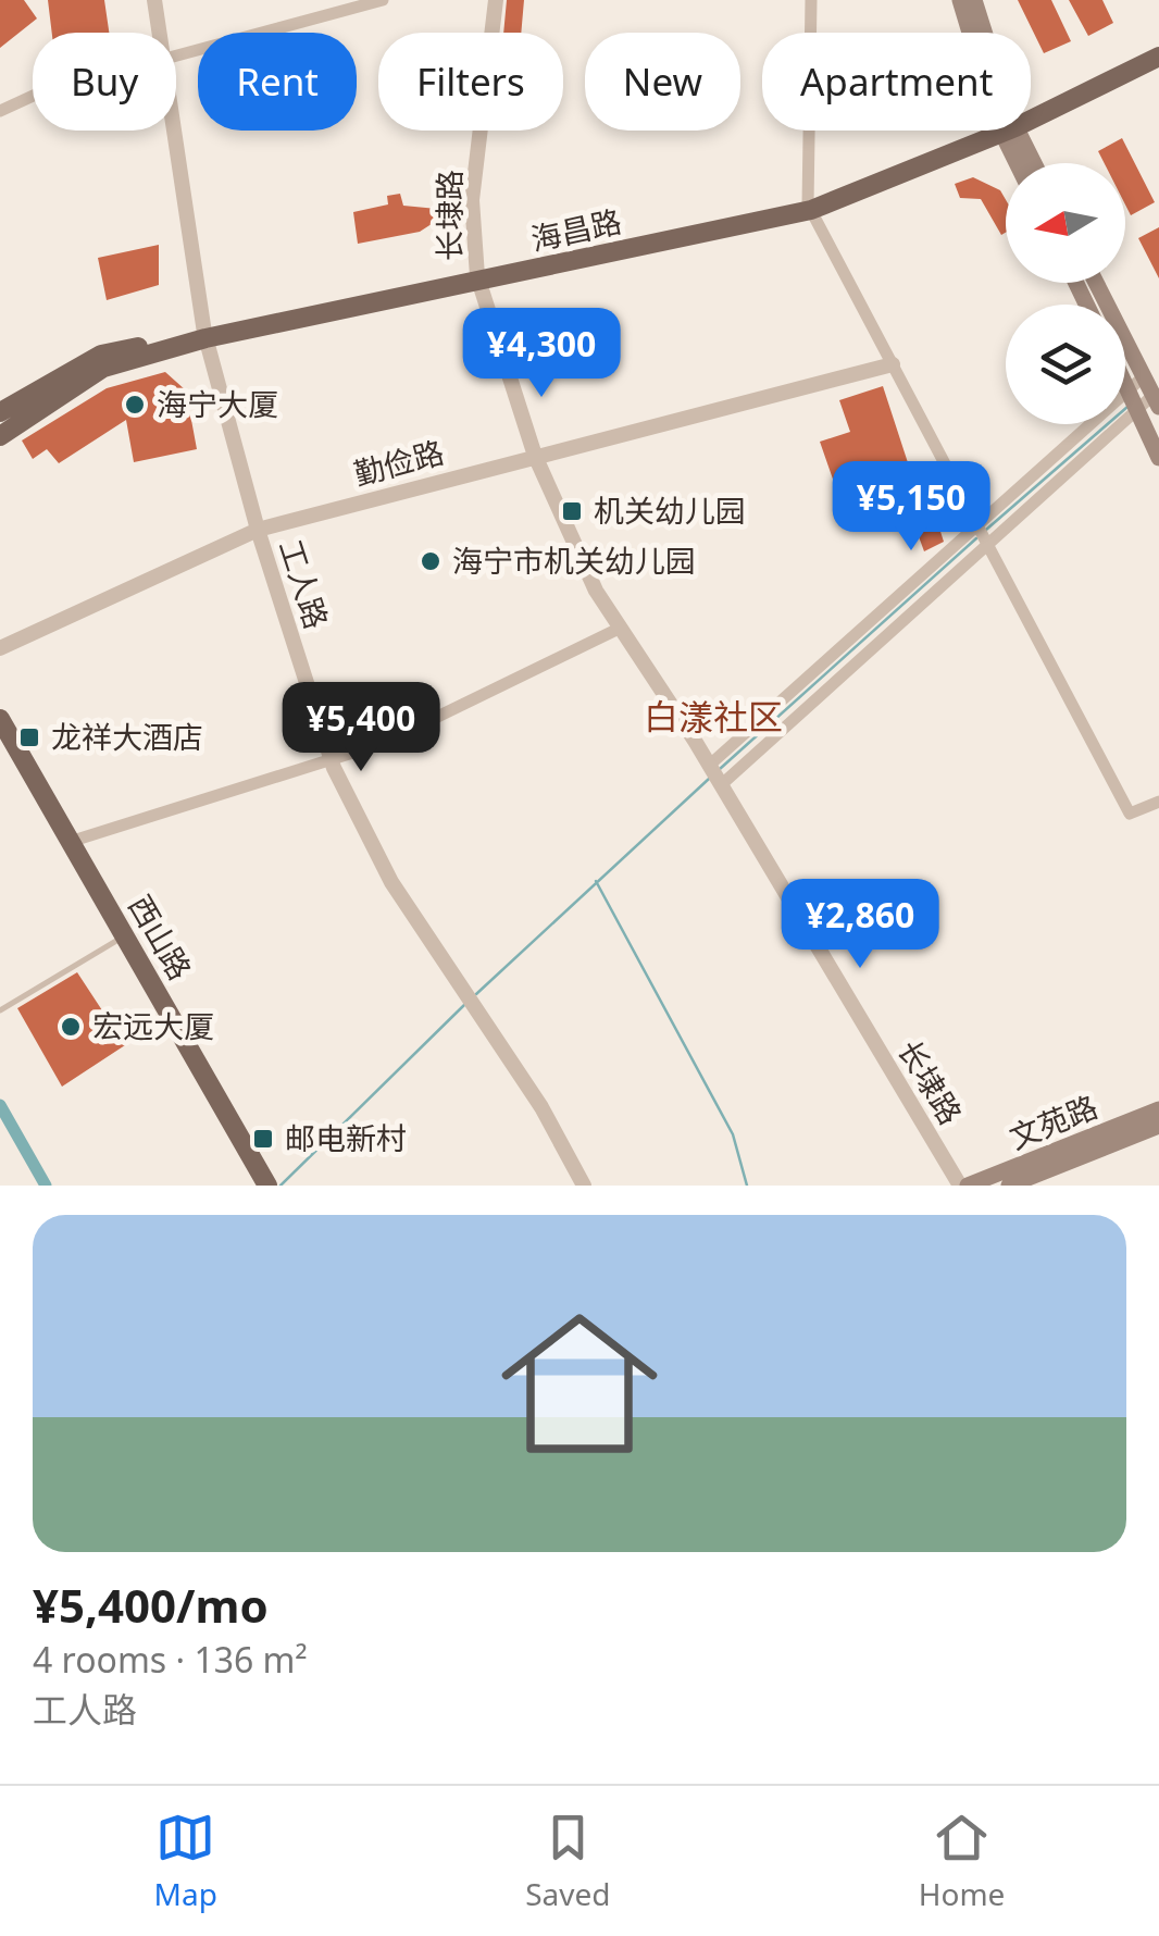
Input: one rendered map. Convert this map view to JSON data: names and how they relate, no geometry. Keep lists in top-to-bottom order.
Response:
{
  "streets": {
    "main road": ["海昌路", "西山路", "文苑路"],
    "street": ["长埭路", "勤俭路", "工人路"]
  },
  "crossings": [
    ["长埭路", "海昌路"],
    ["长埭路", "勤俭路"],
    ["海昌路", "工人路"],
    ["勤俭路", "工人路"]
  ],
  "districts": ["白漾社区"],
  "places": {
    "other": ["海宁大厦", "海宁市机关幼儿园", "宏远大厦"],
    "transit": ["机关幼儿园", "龙祥大酒店", "邮电新村"]
  },
  "north": "left",
  "page": {
    "chip": [
      "Buy",
      "Rent",
      "Filters",
      "New",
      "Apartment"
    ],
    "price": [
      "¥4,300",
      "¥5,150",
      "¥5,400",
      "¥2,860"
    ],
    "list": [
      {
        "name": "¥5,400/mo",
        "note": "4 rooms · 136 m² · 工人路"
      }
    ],
    "tabs": ["Map", "Saved", "Home"]
  }
}
